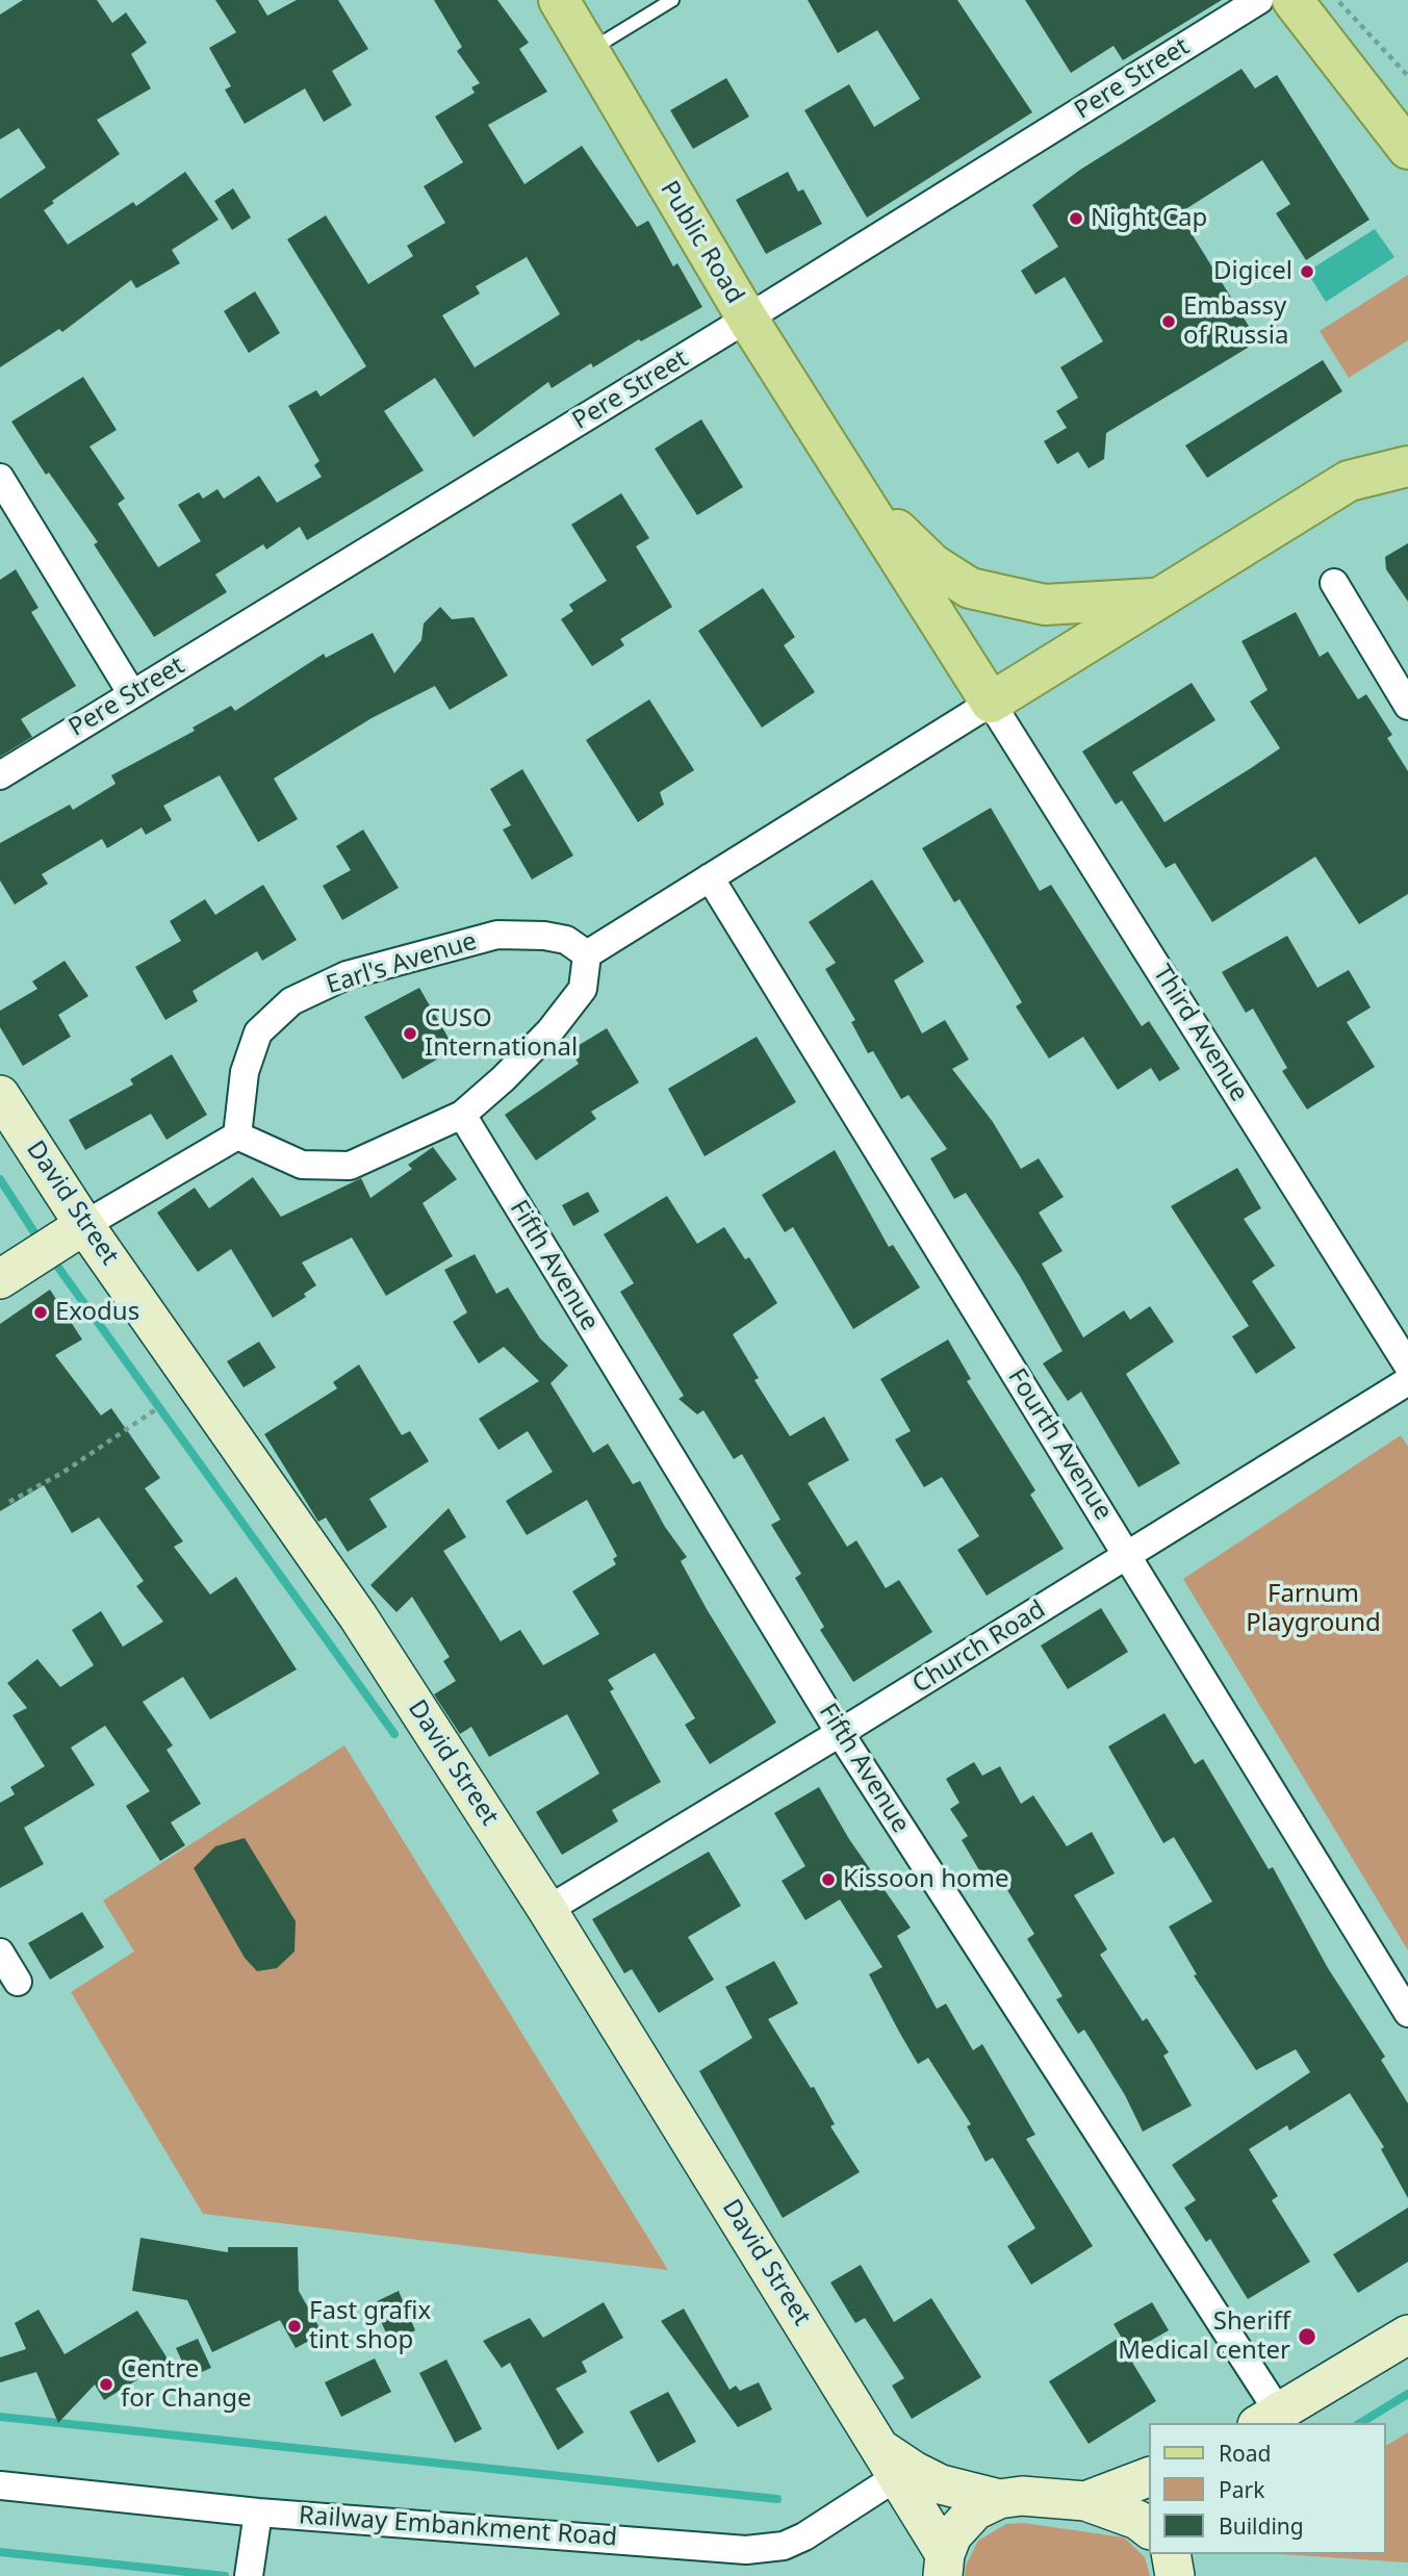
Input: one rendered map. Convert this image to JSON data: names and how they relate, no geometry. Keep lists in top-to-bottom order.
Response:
{
  "streets": {
    "main road": ["Public Road"],
    "street": [
      "Pere Street",
      "Earl's Avenue",
      "Third Avenue",
      "David Street",
      "Fifth Avenue",
      "Fourth Avenue",
      "Church Road",
      "Railway Embankment Road"
    ]
  },
  "crossings": [
    ["Pere Street", "Public Road"],
    ["David Street", "Church Road"],
    ["David Street", "Railway Embankment Road"],
    ["Fifth Avenue", "Church Road"],
    ["Fourth Avenue", "Church Road"]
  ],
  "parks": ["Farnum Playground"],
  "places": [
    "Night Cap",
    "Digicel",
    "Embassy of Russia",
    "CUSO International",
    "Exodus",
    "Kissoon home",
    "Fast grafix tint shop",
    "Sheriff Medical center",
    "Centre for Change"
  ],
  "legend": ["Road", "Park", "Building"]
}
